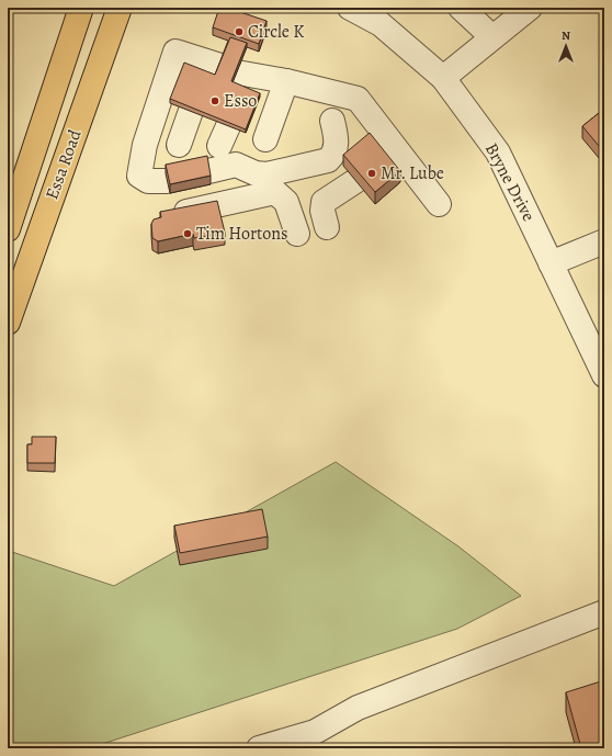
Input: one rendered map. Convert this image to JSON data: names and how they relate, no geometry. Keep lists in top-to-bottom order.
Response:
{
  "streets": {
    "main road": ["Essa Road"],
    "street": ["Bryne Drive"]
  },
  "places": [
    "Circle K",
    "Esso",
    "Mr. Lube",
    "Tim Hortons"
  ],
  "north": "top"
}
